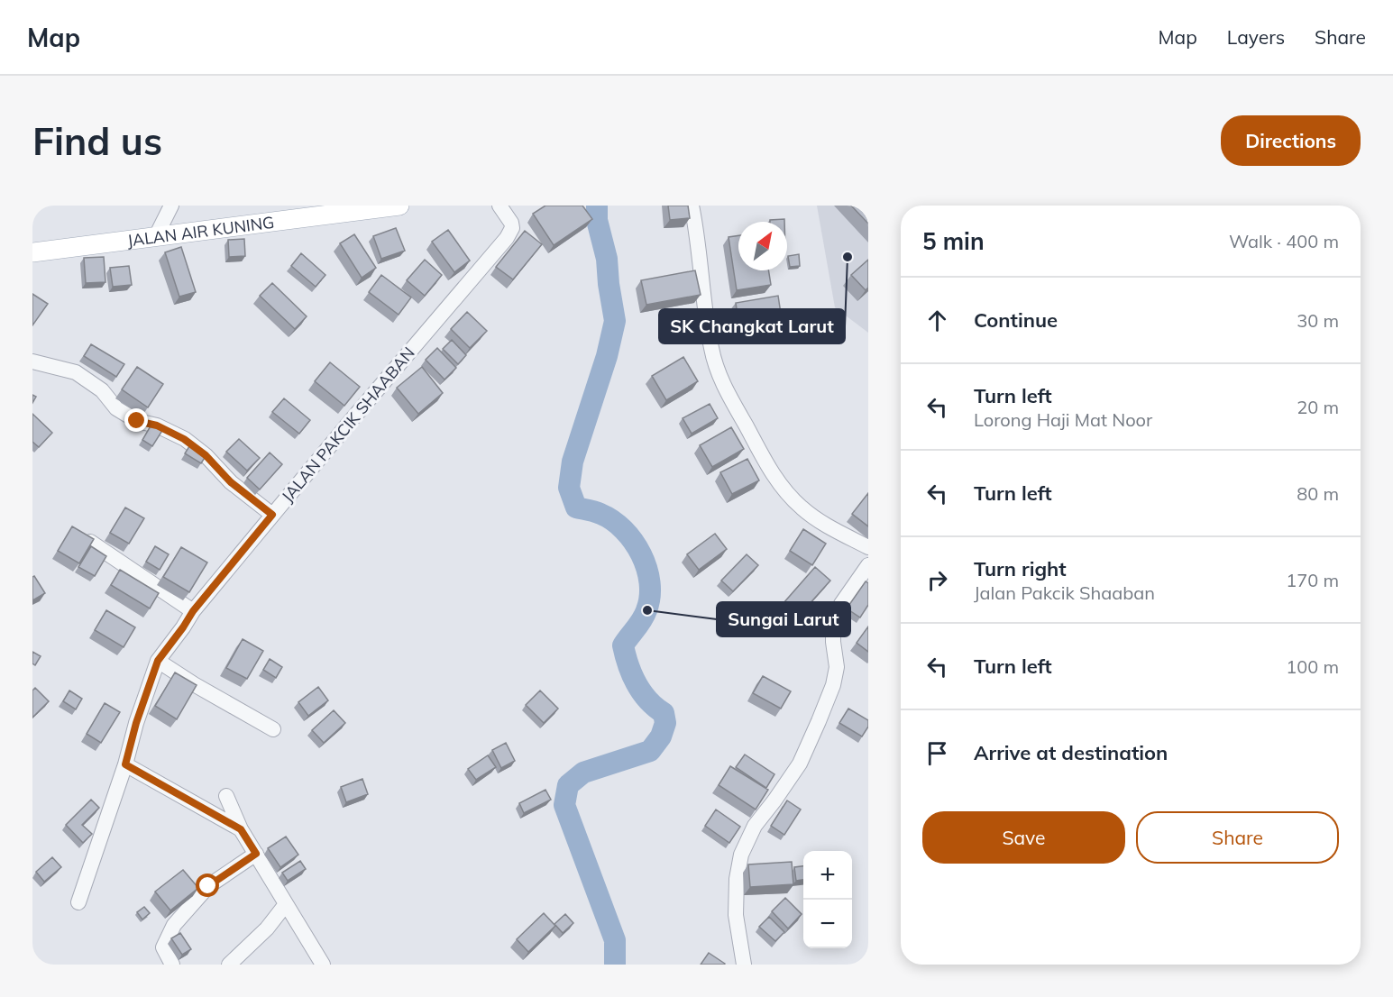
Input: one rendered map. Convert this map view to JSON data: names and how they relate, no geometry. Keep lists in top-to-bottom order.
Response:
{
  "streets": {
    "main road": ["JALAN AIR KUNING"],
    "street": ["JALAN PAKCIK SHAABAN"]
  },
  "places": ["SK Changkat Larut", "Sungai Larut"],
  "north": "top right",
  "page": {
    "header": "Map",
    "nav": ["Map", "Layers", "Share"],
    "buttons": [
      "Directions",
      ["Save", "Share"]
    ],
    "title": "Find us",
    "heading": ["5 min", "Walk · 400 m"],
    "list": [
      ["Continue", "30 m"],
      ["Turn left", "Lorong Haji Mat Noor", "20 m"],
      ["Turn left", "80 m"],
      ["Turn right", "Jalan Pakcik Shaaban", "170 m"],
      ["Turn left", "100 m"],
      "Arrive at destination"
    ],
    "map_buttons": ["+", "−"]
  }
}
